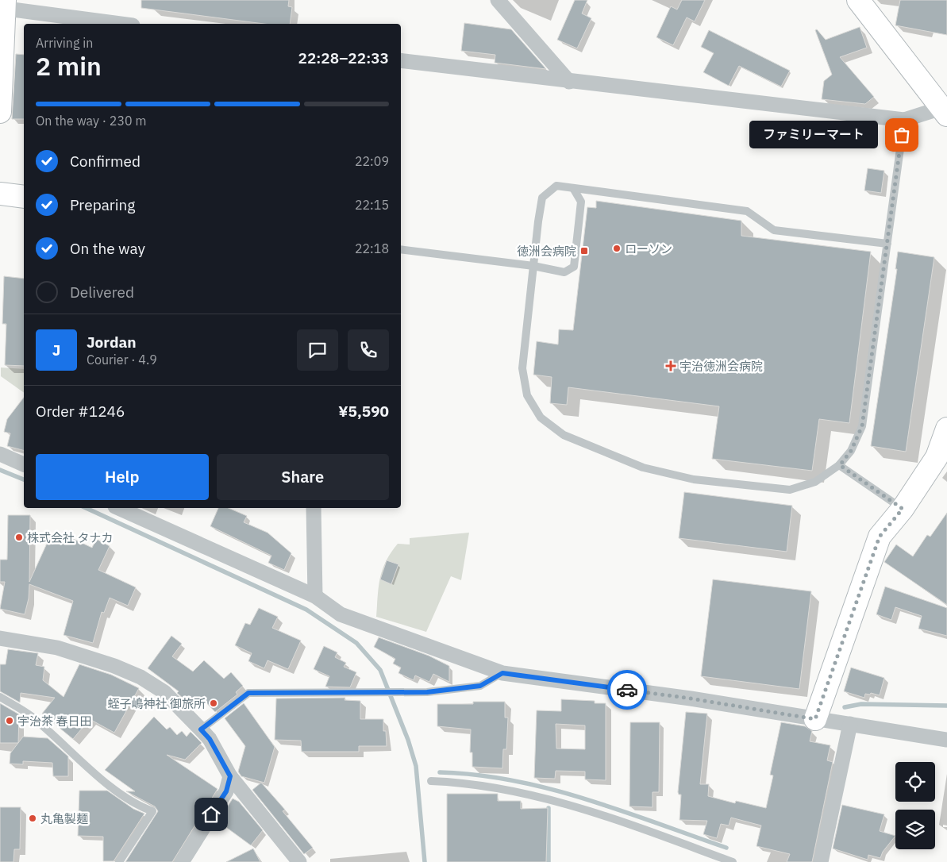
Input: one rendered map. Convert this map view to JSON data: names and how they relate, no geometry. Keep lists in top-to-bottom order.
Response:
{
  "places": {
    "other": [
      "ファミリーマート",
      "ローソン",
      "株式会社 タナカ",
      "蛭子嶋神社 御旅所",
      "宇治茶 春日田",
      "丸亀製麺"
    ],
    "transit": ["徳洲会病院"],
    "health": ["宇治徳洲会病院"]
  },
  "page": {
    "heading": ["2 min", "Arriving in", "22:28–22:33"],
    "panel": [
      "Jordan",
      "Courier · 4.9",
      "Order #1246",
      "¥5,590"
    ],
    "bar": "On the way · 230 m",
    "bubble": "ファミリーマート",
    "list": [
      ["Confirmed", "22:09"],
      ["Preparing", "22:15"],
      ["On the way", "22:18"],
      "Delivered"
    ],
    "round": "J",
    "buttons": ["Help", "Share"]
  }
}
